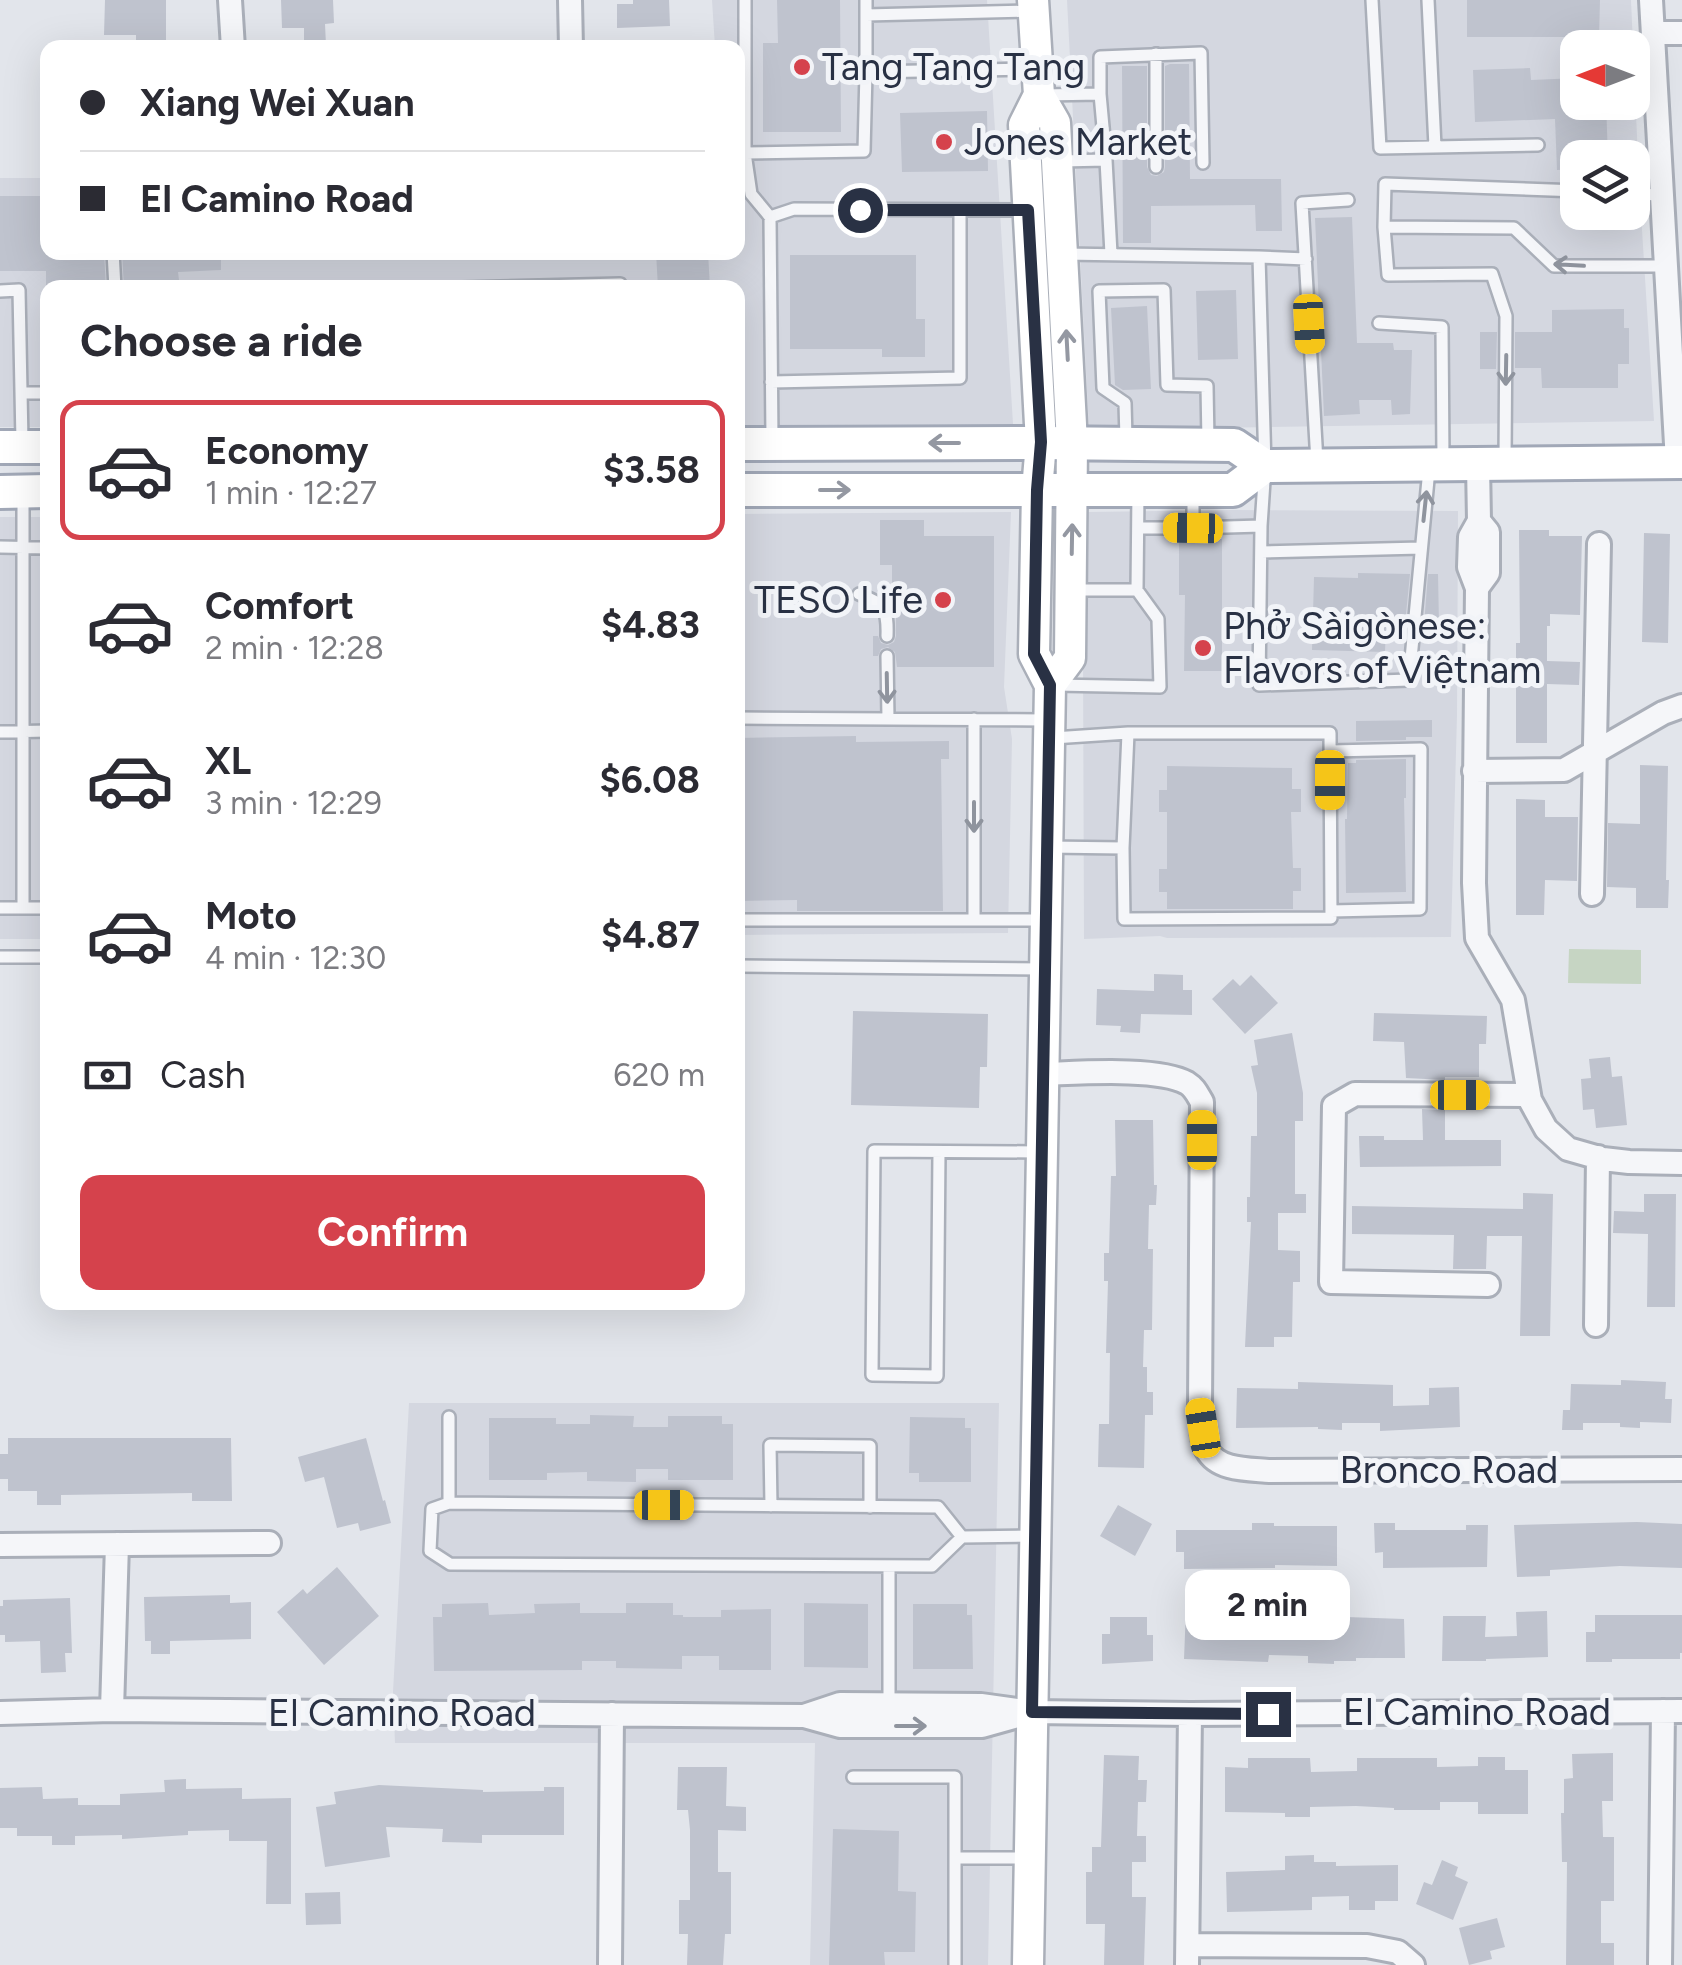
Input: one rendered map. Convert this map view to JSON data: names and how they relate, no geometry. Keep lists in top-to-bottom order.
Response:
{
  "streets": {
    "street": ["Bronco Road", "El Camino Road"]
  },
  "places": [
    "Tang Tang Tang",
    "Jones Market",
    "TESO Life",
    "Phở Sàigònese: Flavors of Việtnam"
  ],
  "north": "left",
  "page": {
    "banner": ["Xiang Wei Xuan", "El Camino Road"],
    "heading": "Choose a ride",
    "list": [
      {
        "name": "Economy",
        "note": "1 min · 12:27",
        "value": "$3.58"
      },
      {
        "name": "Comfort",
        "note": "2 min · 12:28",
        "value": "$4.83"
      },
      {
        "name": "XL",
        "note": "3 min · 12:29",
        "value": "$6.08"
      },
      {
        "name": "Moto",
        "note": "4 min · 12:30",
        "value": "$4.87"
      }
    ],
    "pay": ["Cash", "620 m"],
    "buttons": "Confirm",
    "bubble": "2 min"
  }
}
